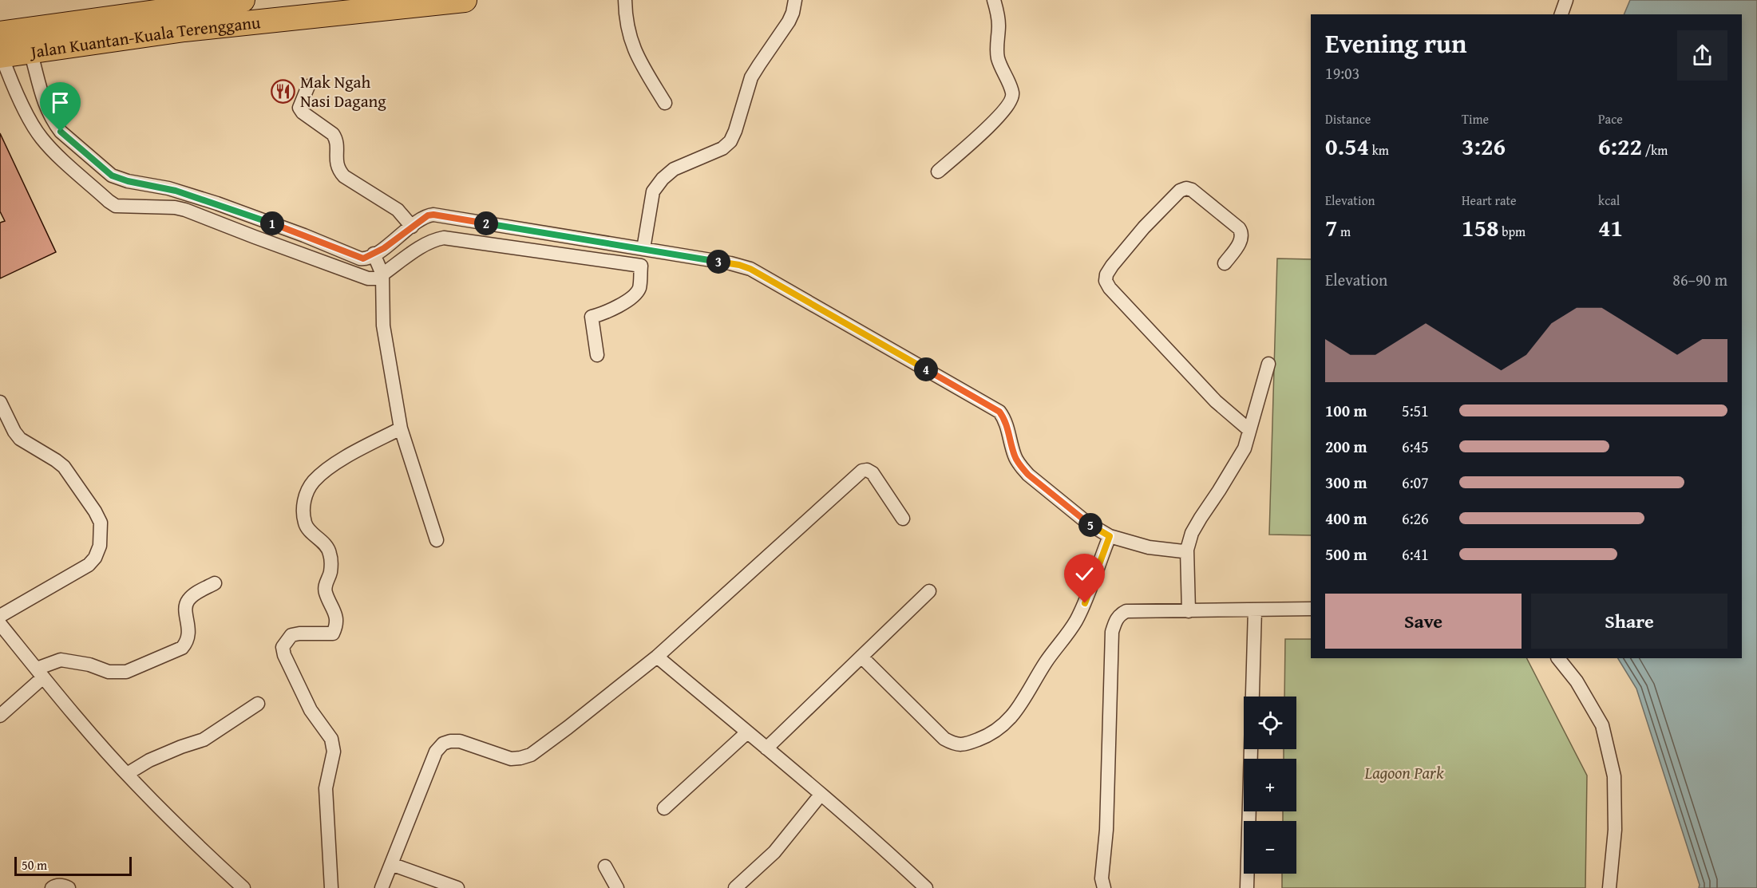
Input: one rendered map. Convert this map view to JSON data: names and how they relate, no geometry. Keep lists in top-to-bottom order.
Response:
{
  "streets": {
    "highway": ["Jalan Kuantan-Kuala Terengganu"]
  },
  "parks": ["Lagoon Park"],
  "places": {
    "restaurant": ["Mak Ngah Nasi Dagang"]
  },
  "scale_bar": "50 m",
  "page": {
    "heading": ["Evening run", "19:03"],
    "stats": [
      ["Distance", "0.54 km"],
      ["Time", "3:26"],
      ["Pace", "6:22 /km"],
      ["Elevation", "7 m"],
      ["Heart rate", "158 bpm"],
      ["kcal", "41"]
    ],
    "pins": [
      "1",
      "2",
      "3",
      "4",
      "5"
    ],
    "chart": ["Elevation", "86–90 m"],
    "list": [
      {
        "name": "100 m",
        "note": "5:51"
      },
      {
        "name": "200 m",
        "note": "6:45"
      },
      {
        "name": "300 m",
        "note": "6:07"
      },
      {
        "name": "400 m",
        "note": "6:26"
      },
      {
        "name": "500 m",
        "note": "6:41"
      }
    ],
    "buttons": ["Save", "Share"],
    "map_buttons": ["+", "−"],
    "scale": "50 m"
  }
}
